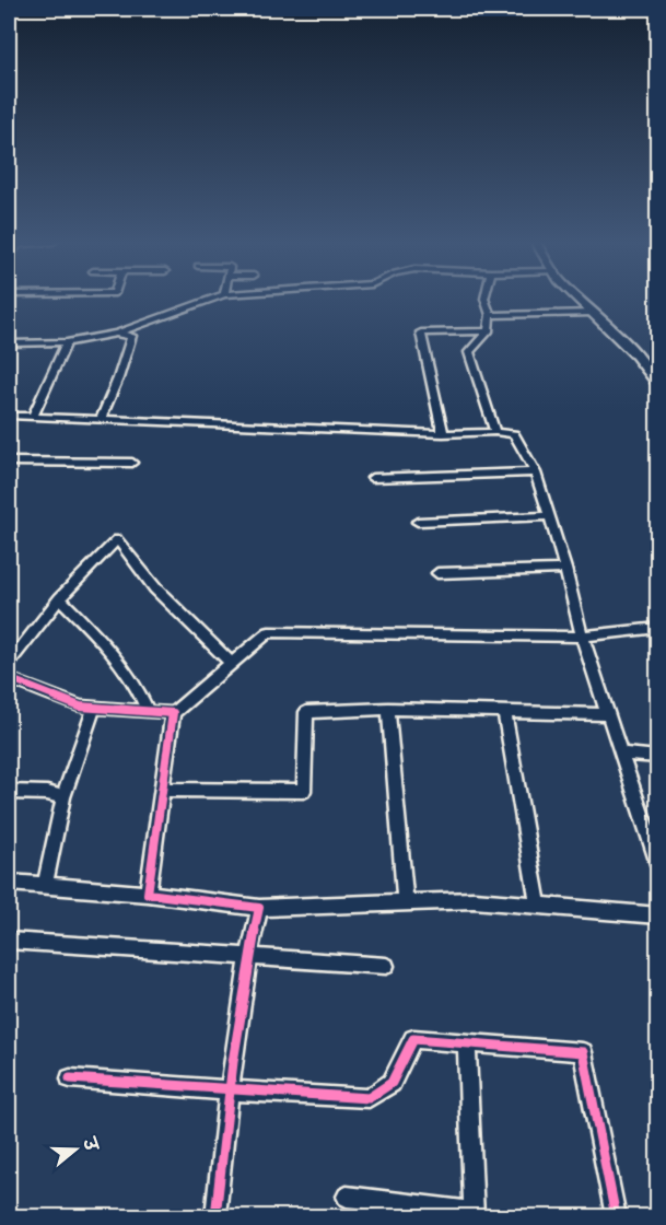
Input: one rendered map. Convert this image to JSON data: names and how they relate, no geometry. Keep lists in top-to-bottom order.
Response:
{
  "north": "right"
}
